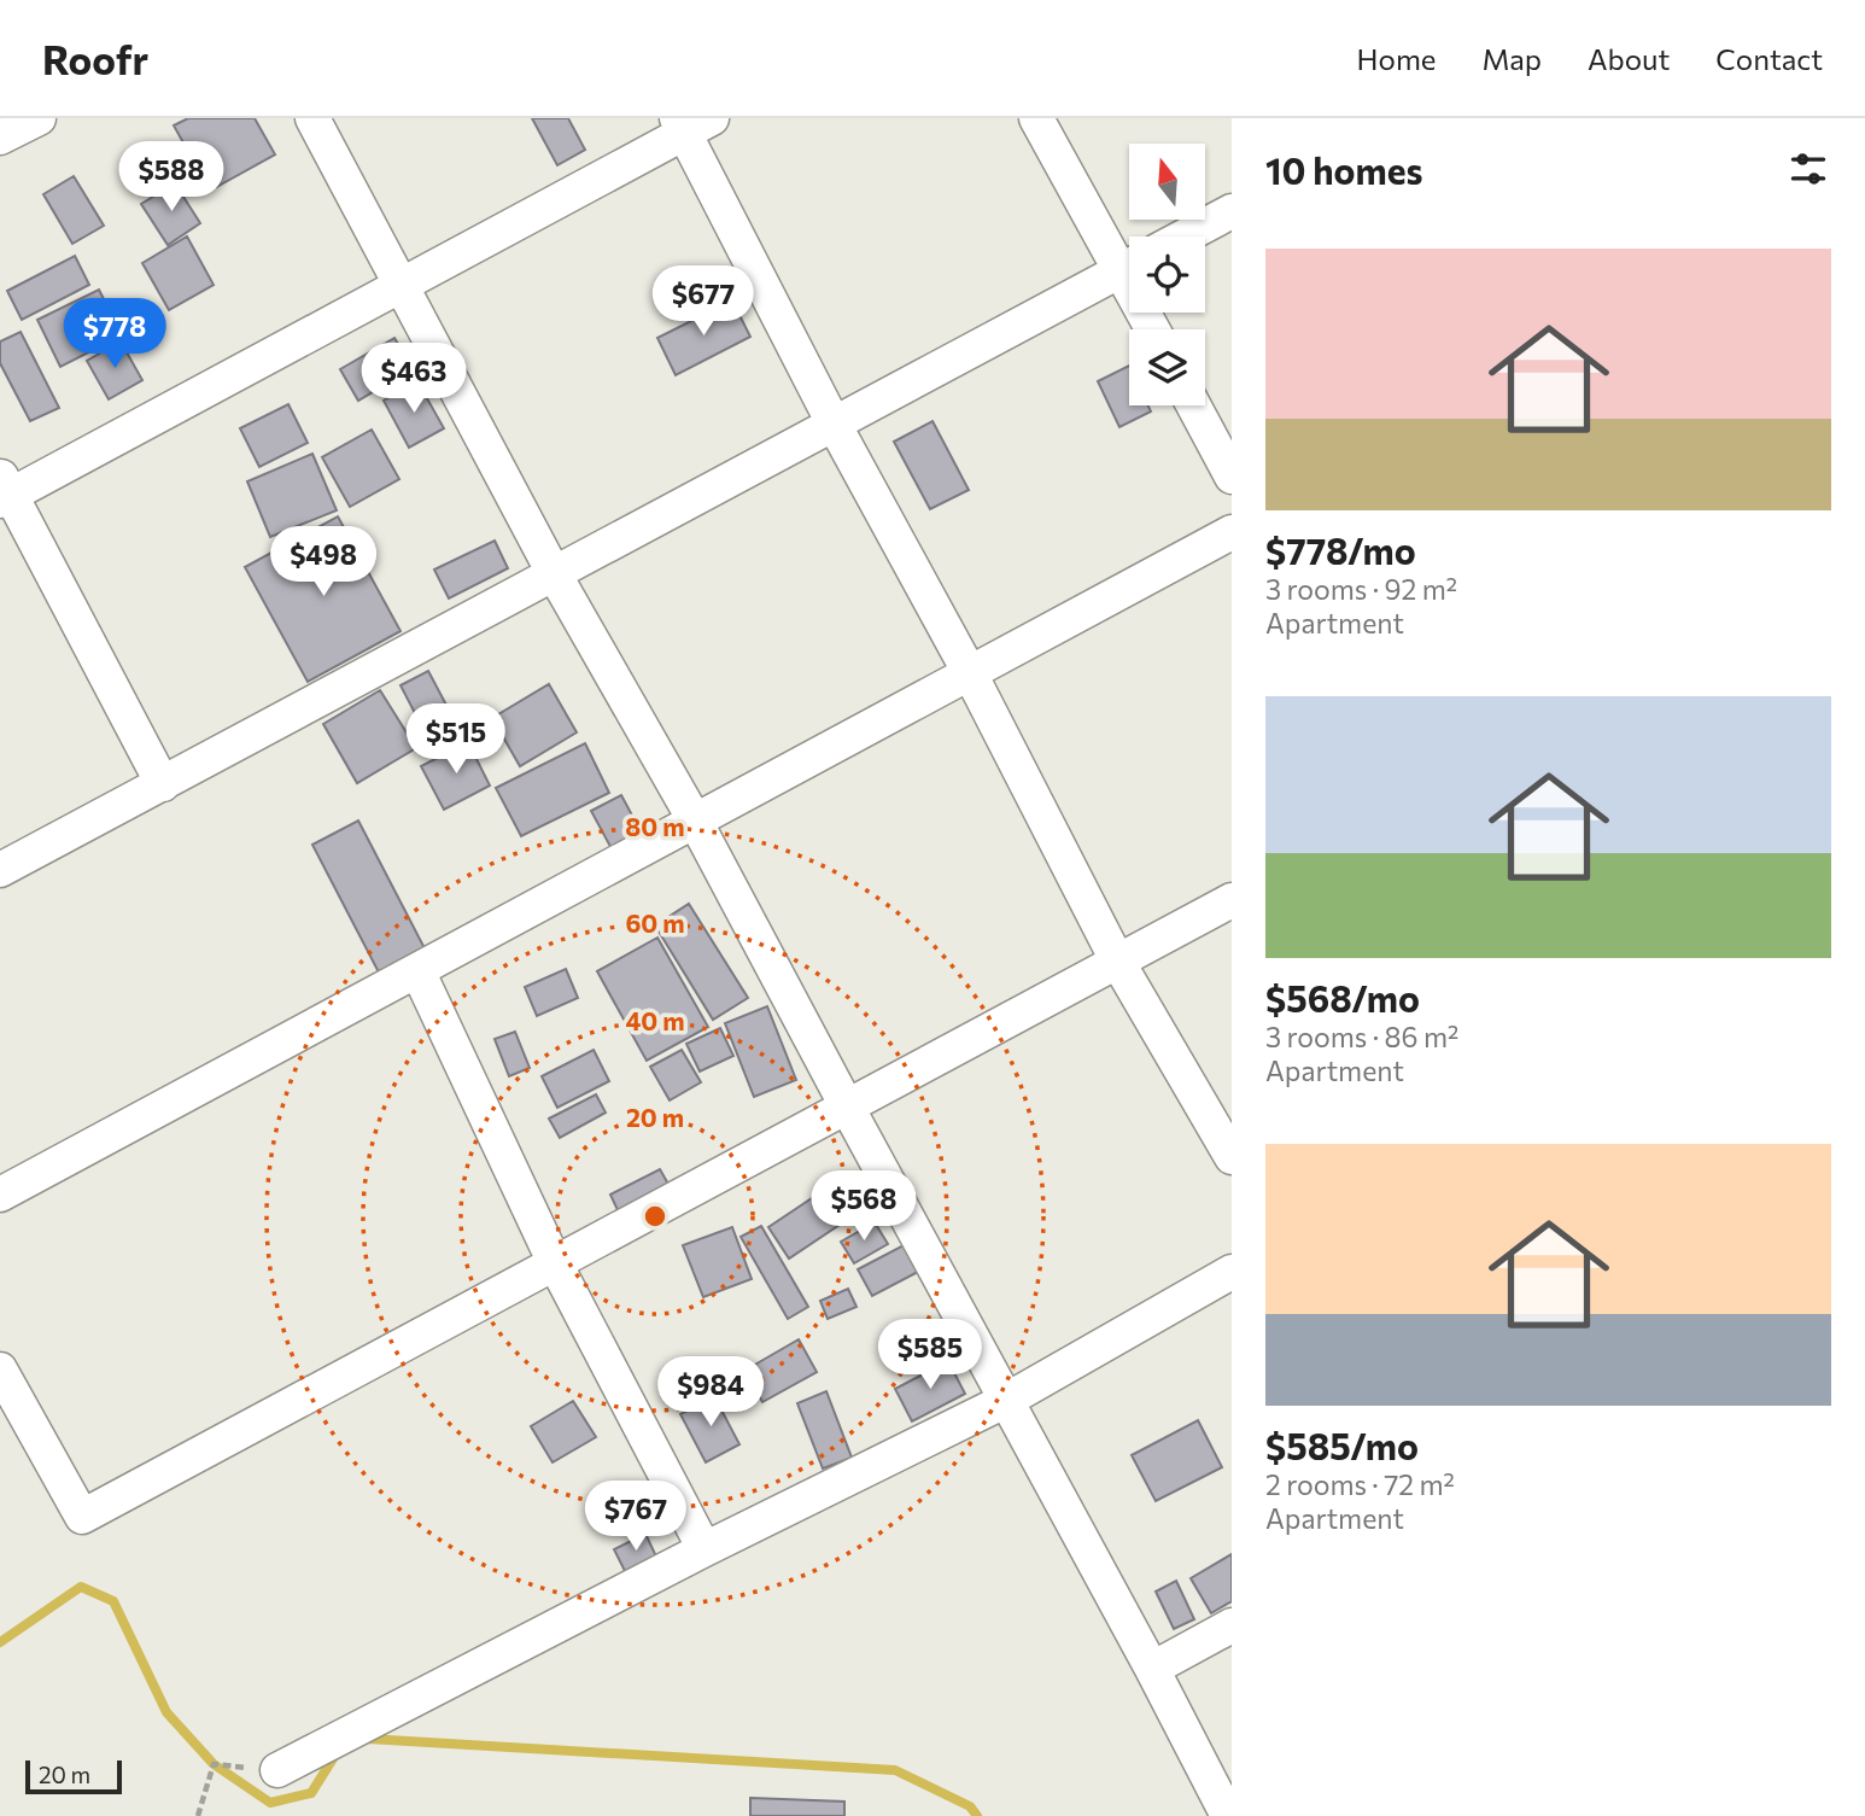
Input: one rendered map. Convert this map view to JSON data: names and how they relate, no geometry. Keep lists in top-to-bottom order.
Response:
{
  "scale_bar": "20 m",
  "north": "top",
  "page": {
    "header": "Roofr",
    "nav": [
      "Home",
      "Map",
      "About",
      "Contact"
    ],
    "heading": "10 homes",
    "price": [
      "$588",
      "$677",
      "$778",
      "$463",
      "$498",
      "$515",
      "$568",
      "$585",
      "$984",
      "$767"
    ],
    "list": [
      {
        "name": "$778/mo",
        "note": "3 rooms · 92 m² · Apartment"
      },
      {
        "name": "$568/mo",
        "note": "3 rooms · 86 m² · Apartment"
      },
      {
        "name": "$585/mo",
        "note": "2 rooms · 72 m² · Apartment"
      }
    ],
    "scale": "20 m"
  },
  "rings": [
    "80 m",
    "60 m",
    "40 m",
    "20 m"
  ]
}
